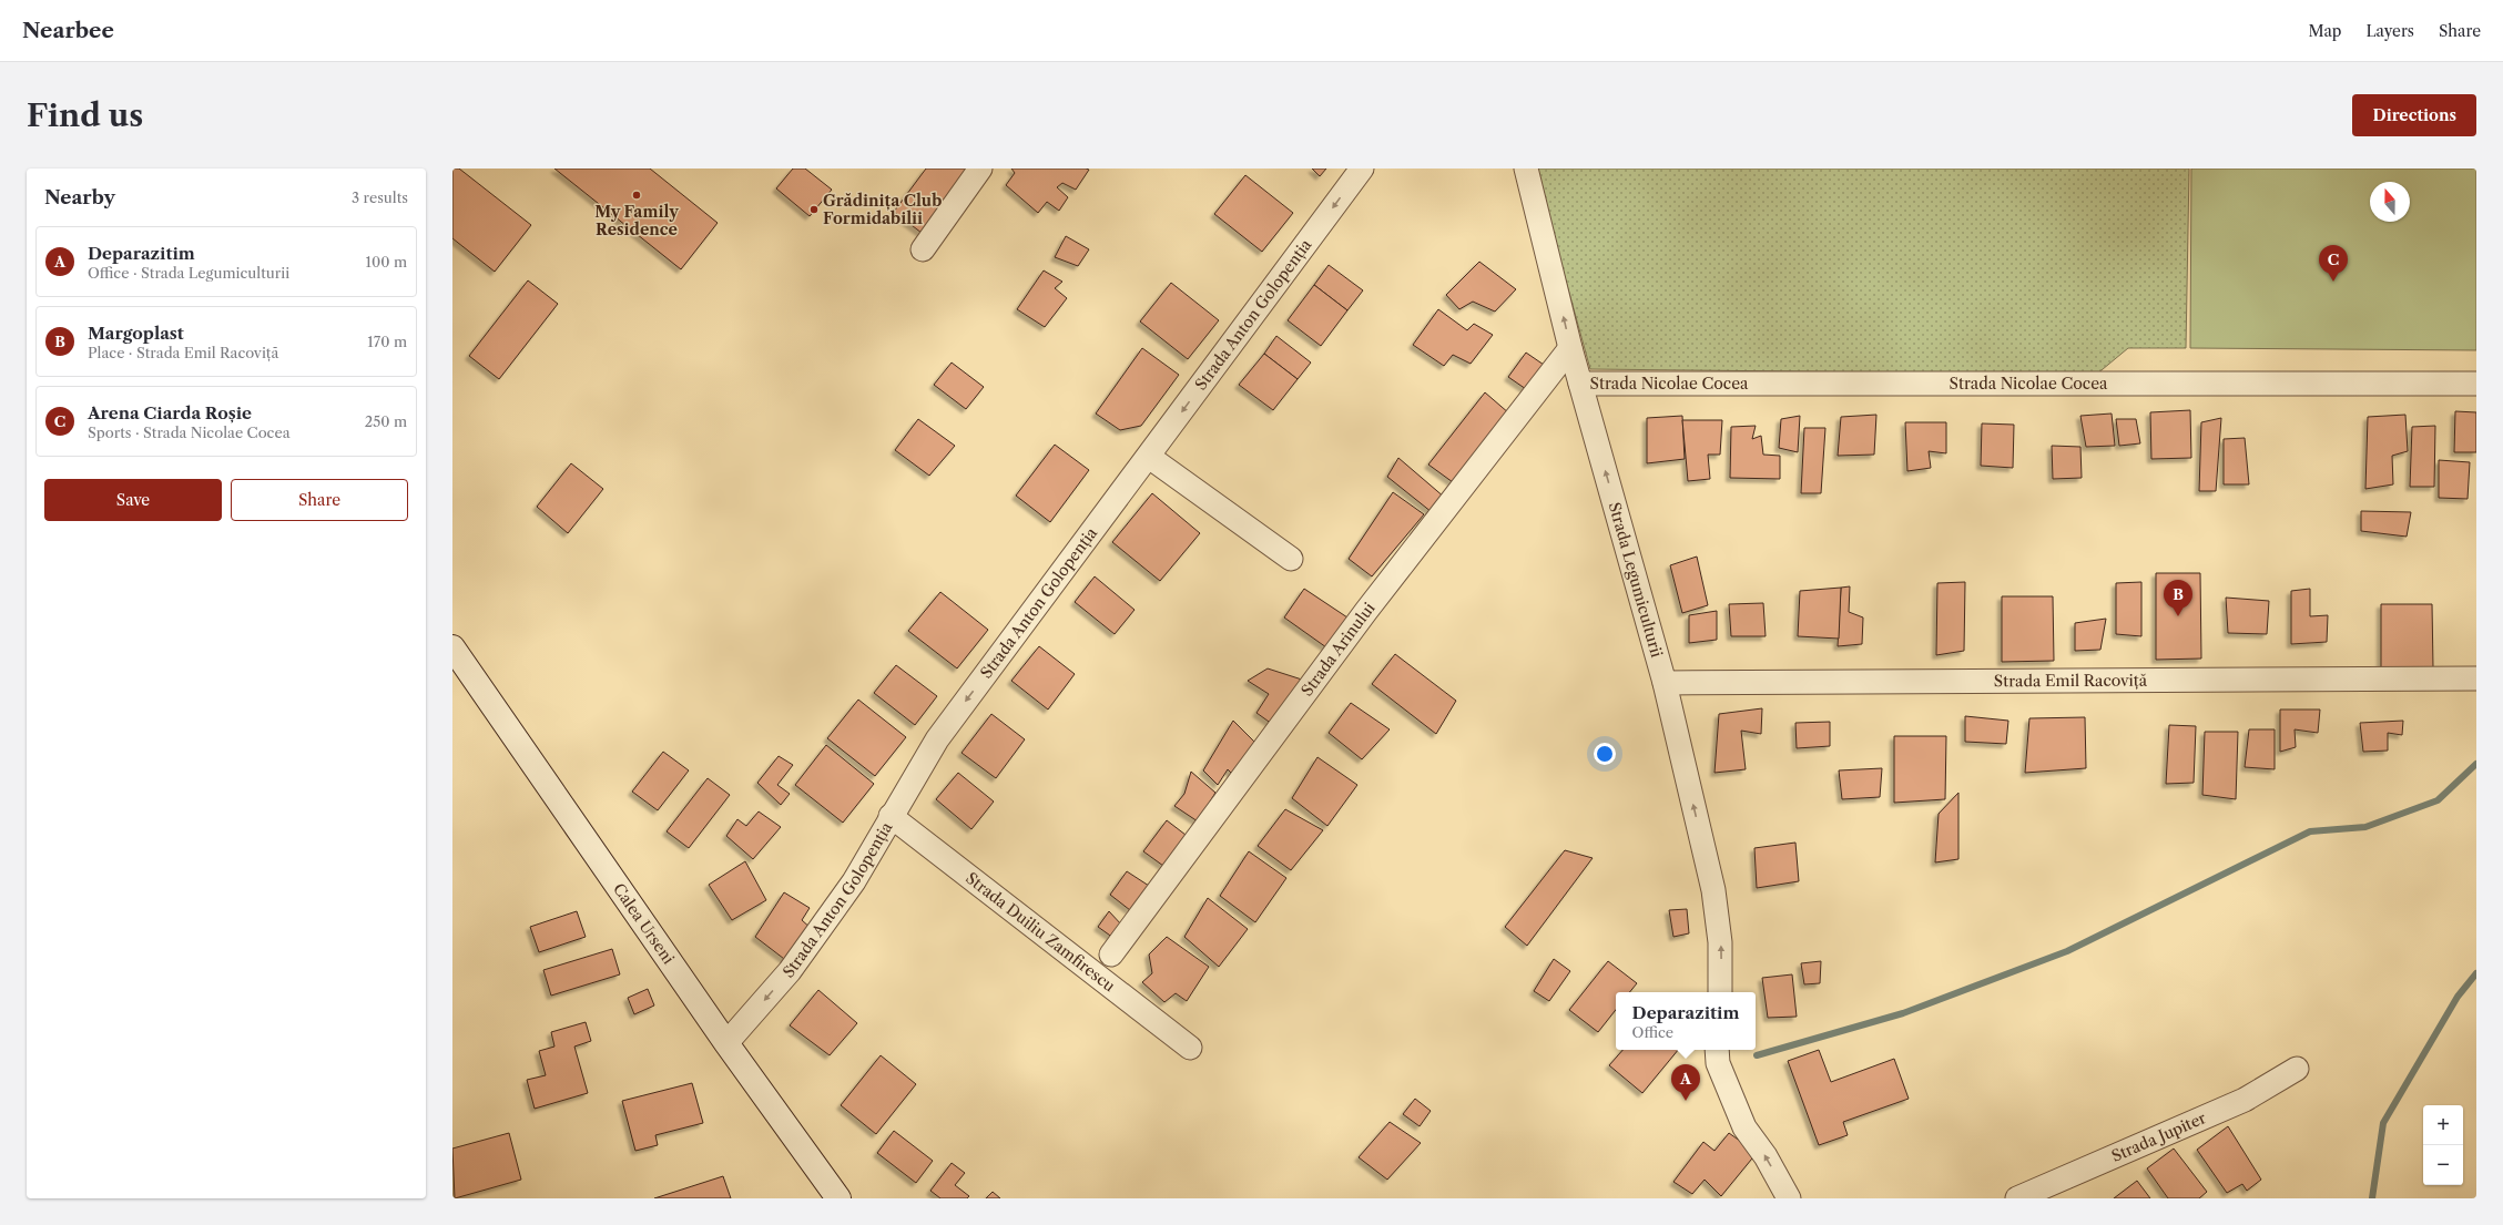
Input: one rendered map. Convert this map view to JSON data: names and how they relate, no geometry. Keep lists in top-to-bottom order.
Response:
{
  "streets": {
    "street": [
      "Strada Anton Golopenția",
      "Strada Nicolae Cocea",
      "Strada Legumiculturii",
      "Strada Arinului",
      "Strada Emil Racoviță",
      "Calea Urseni",
      "Strada Duiliu Zamfirescu",
      "Strada Jupiter"
    ]
  },
  "crossings": [
    ["Strada Anton Golopenția", "Calea Urseni"],
    ["Strada Anton Golopenția", "Strada Duiliu Zamfirescu"],
    ["Strada Nicolae Cocea", "Strada Legumiculturii"],
    ["Strada Legumiculturii", "Strada Arinului"],
    ["Strada Legumiculturii", "Strada Emil Racoviță"]
  ],
  "one_way": ["Strada Anton Golopenția", "Strada Legumiculturii"],
  "places": ["My Family Residence", "Grădinița Club Formidabilii"],
  "north": "top",
  "page": {
    "header": "Nearbee",
    "nav": ["Map", "Layers", "Share"],
    "buttons": [
      "Directions",
      ["Save", "Share"]
    ],
    "title": "Find us",
    "heading": ["Nearby", "3 results"],
    "list": [
      {
        "mark": "A",
        "name": "Deparazitim",
        "note": "Office · Strada Legumiculturii",
        "value": "100 m"
      },
      {
        "mark": "B",
        "name": "Margoplast",
        "note": "Place · Strada Emil Racoviță",
        "value": "170 m"
      },
      {
        "mark": "C",
        "name": "Arena Ciarda Roșie",
        "note": "Sports · Strada Nicolae Cocea",
        "value": "250 m"
      }
    ],
    "pins": ["C", "B", "A"],
    "popup": ["Deparazitim", "Office"],
    "map_buttons": ["+", "−"]
  }
}
